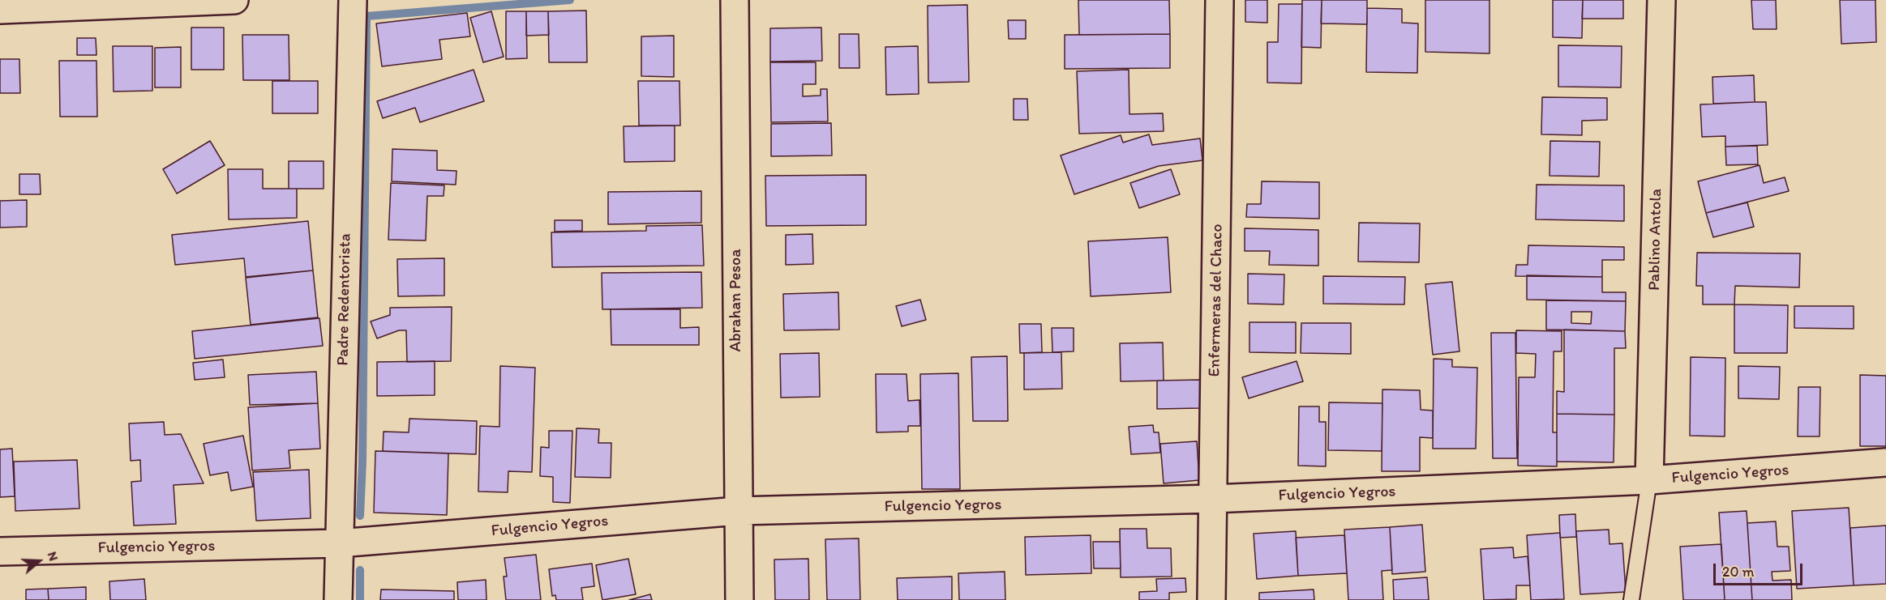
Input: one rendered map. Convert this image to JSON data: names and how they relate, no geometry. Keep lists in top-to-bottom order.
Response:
{
  "streets": {
    "street": [
      "Pablino Antola",
      "Padre Redentorista",
      "Abrahan Pesoa",
      "Enfermeras del Chaco",
      "Fulgencio Yegros"
    ]
  },
  "crossings": [
    ["Pablino Antola", "Fulgencio Yegros"],
    ["Padre Redentorista", "Fulgencio Yegros"],
    ["Abrahan Pesoa", "Fulgencio Yegros"],
    ["Enfermeras del Chaco", "Fulgencio Yegros"]
  ],
  "scale_bar": "20 m",
  "north": "right"
}
